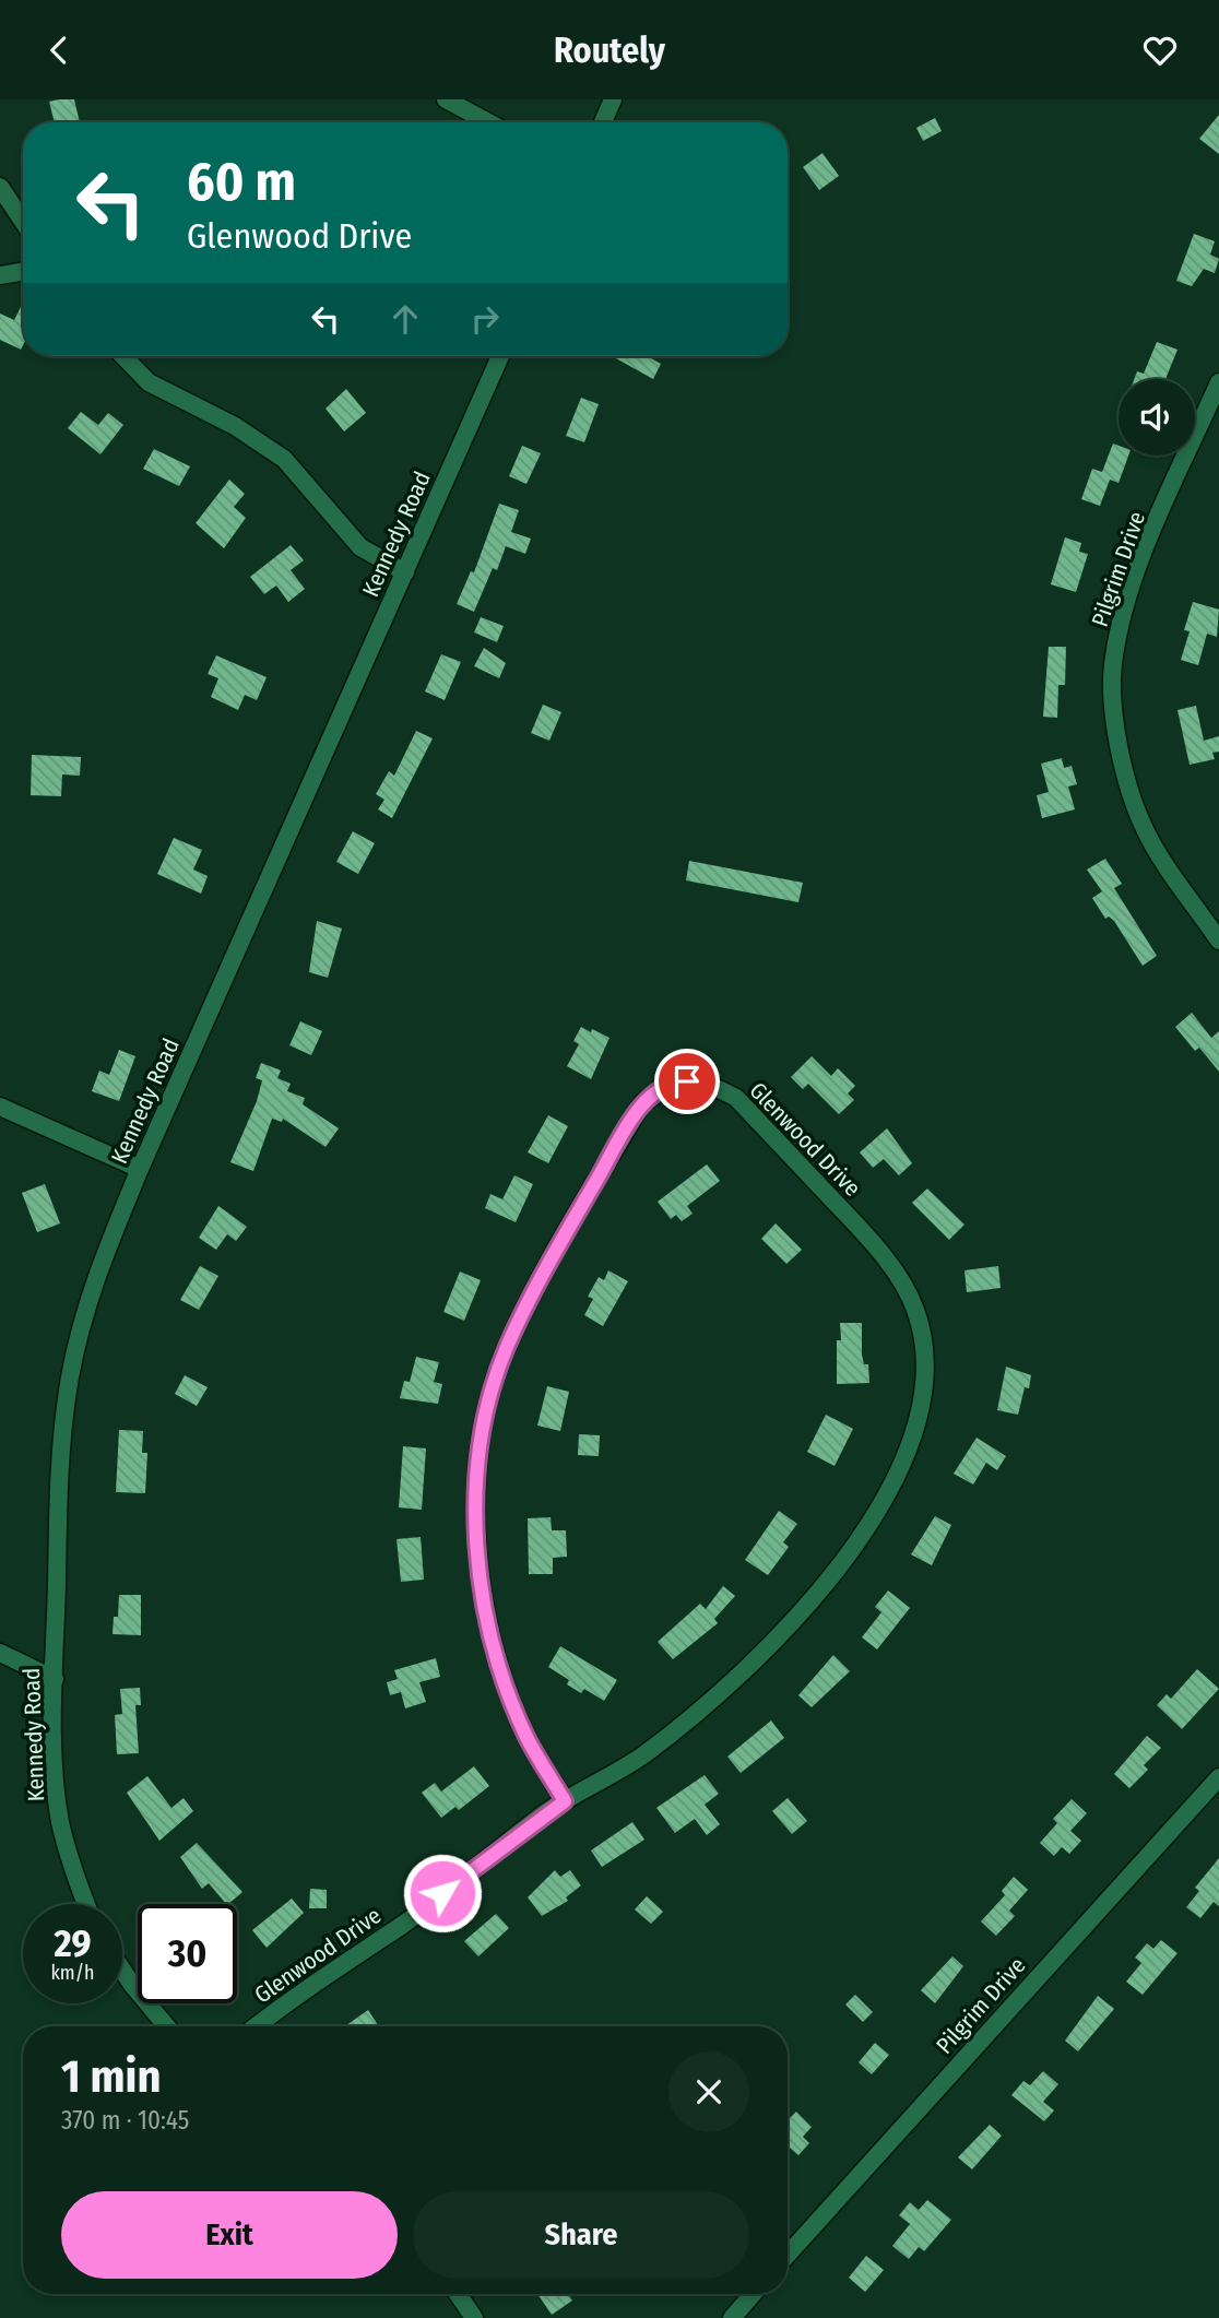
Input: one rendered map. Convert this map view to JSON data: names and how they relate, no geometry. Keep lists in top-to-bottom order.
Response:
{
  "streets": {
    "street": ["Kennedy Road", "Pilgrim Drive", "Glenwood Drive"]
  },
  "page": {
    "header": "Routely",
    "turn": ["60 m", "Glenwood Drive"],
    "speed": "29 km/h",
    "limit": "30",
    "heading": ["1 min", "370 m · 10:45"],
    "buttons": ["Exit", "Share"]
  }
}
